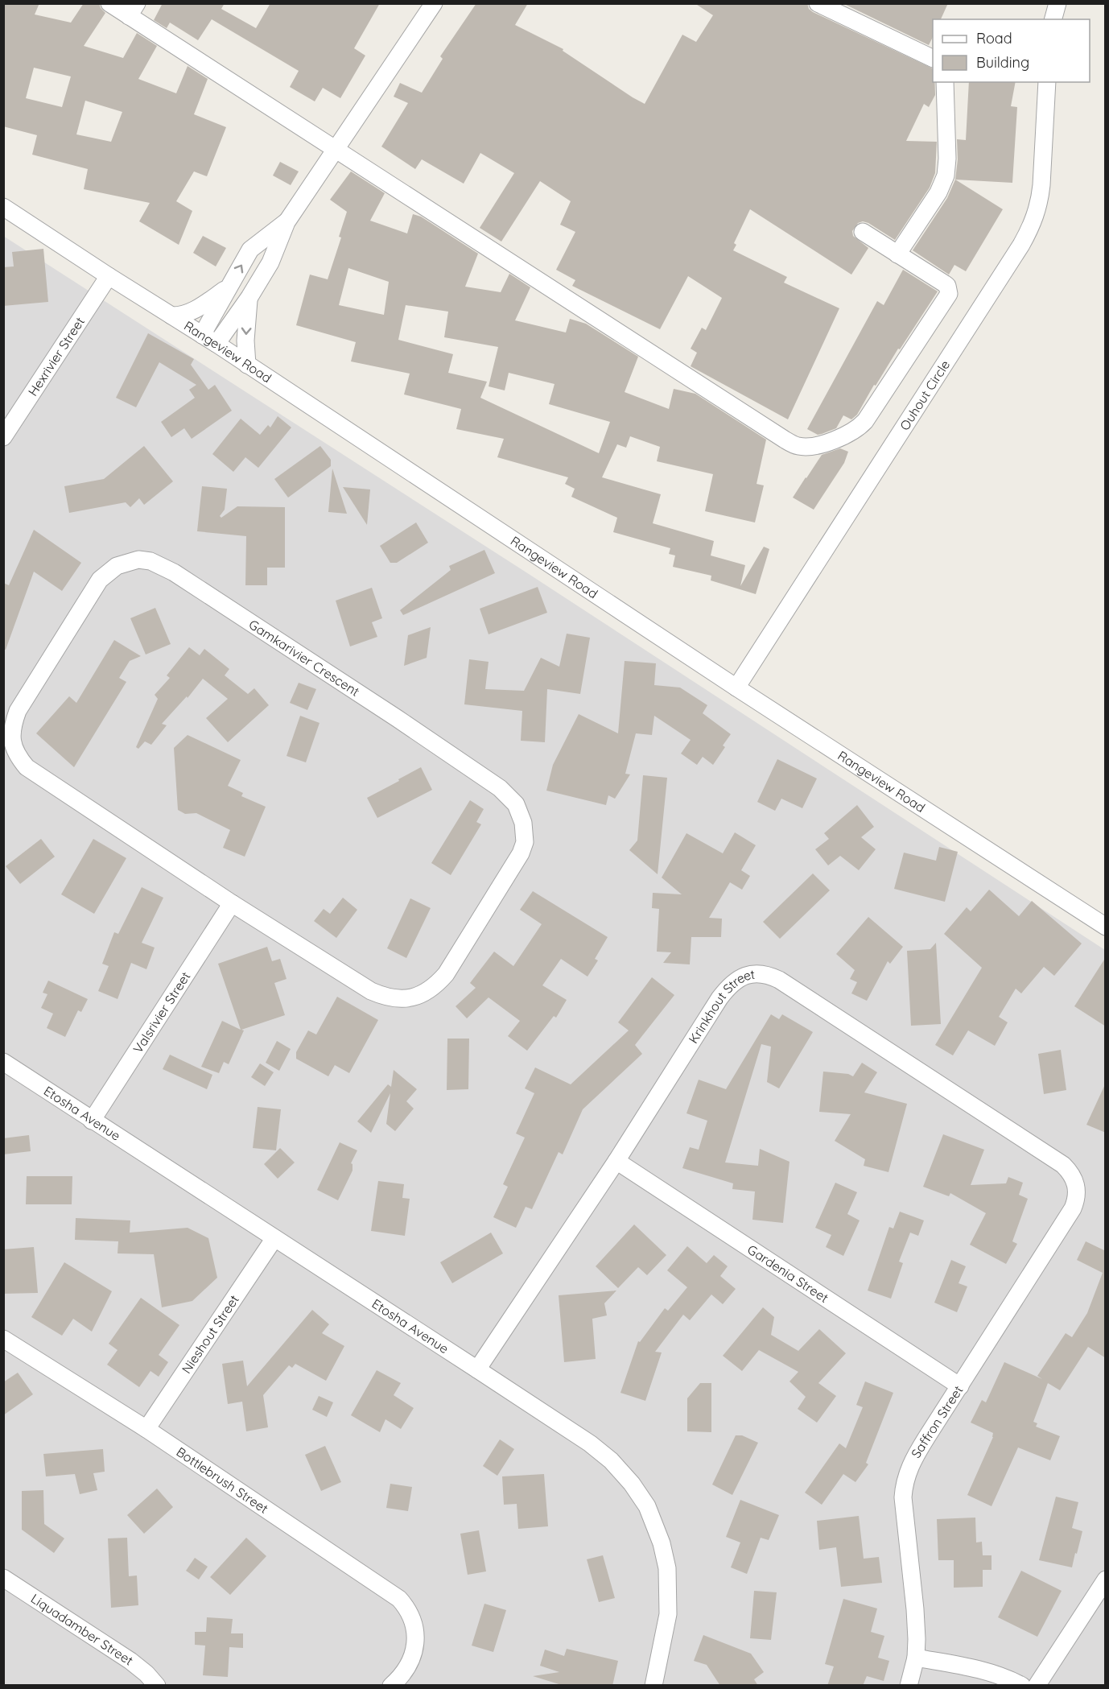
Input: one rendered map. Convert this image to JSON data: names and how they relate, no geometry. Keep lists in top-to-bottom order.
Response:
{
  "streets": {
    "street": [
      "Rangeview Road",
      "Hexrivier Street",
      "Ouhout Circle",
      "Gamkarivier Crescent",
      "Krinkhout Street",
      "Valsrivier Street",
      "Etosha Avenue",
      "Gardenia Street",
      "Nieshout Street",
      "Saffron Street",
      "Bottlebrush Street",
      "Liquadamber Street"
    ]
  },
  "crossings": [
    ["Rangeview Road", "Hexrivier Street"],
    ["Rangeview Road", "Ouhout Circle"],
    ["Gamkarivier Crescent", "Valsrivier Street"],
    ["Krinkhout Street", "Etosha Avenue"],
    ["Krinkhout Street", "Gardenia Street"],
    ["Krinkhout Street", "Saffron Street"],
    ["Valsrivier Street", "Etosha Avenue"],
    ["Etosha Avenue", "Nieshout Street"],
    ["Gardenia Street", "Saffron Street"],
    ["Nieshout Street", "Bottlebrush Street"]
  ],
  "legend": ["Road", "Building"]
}
